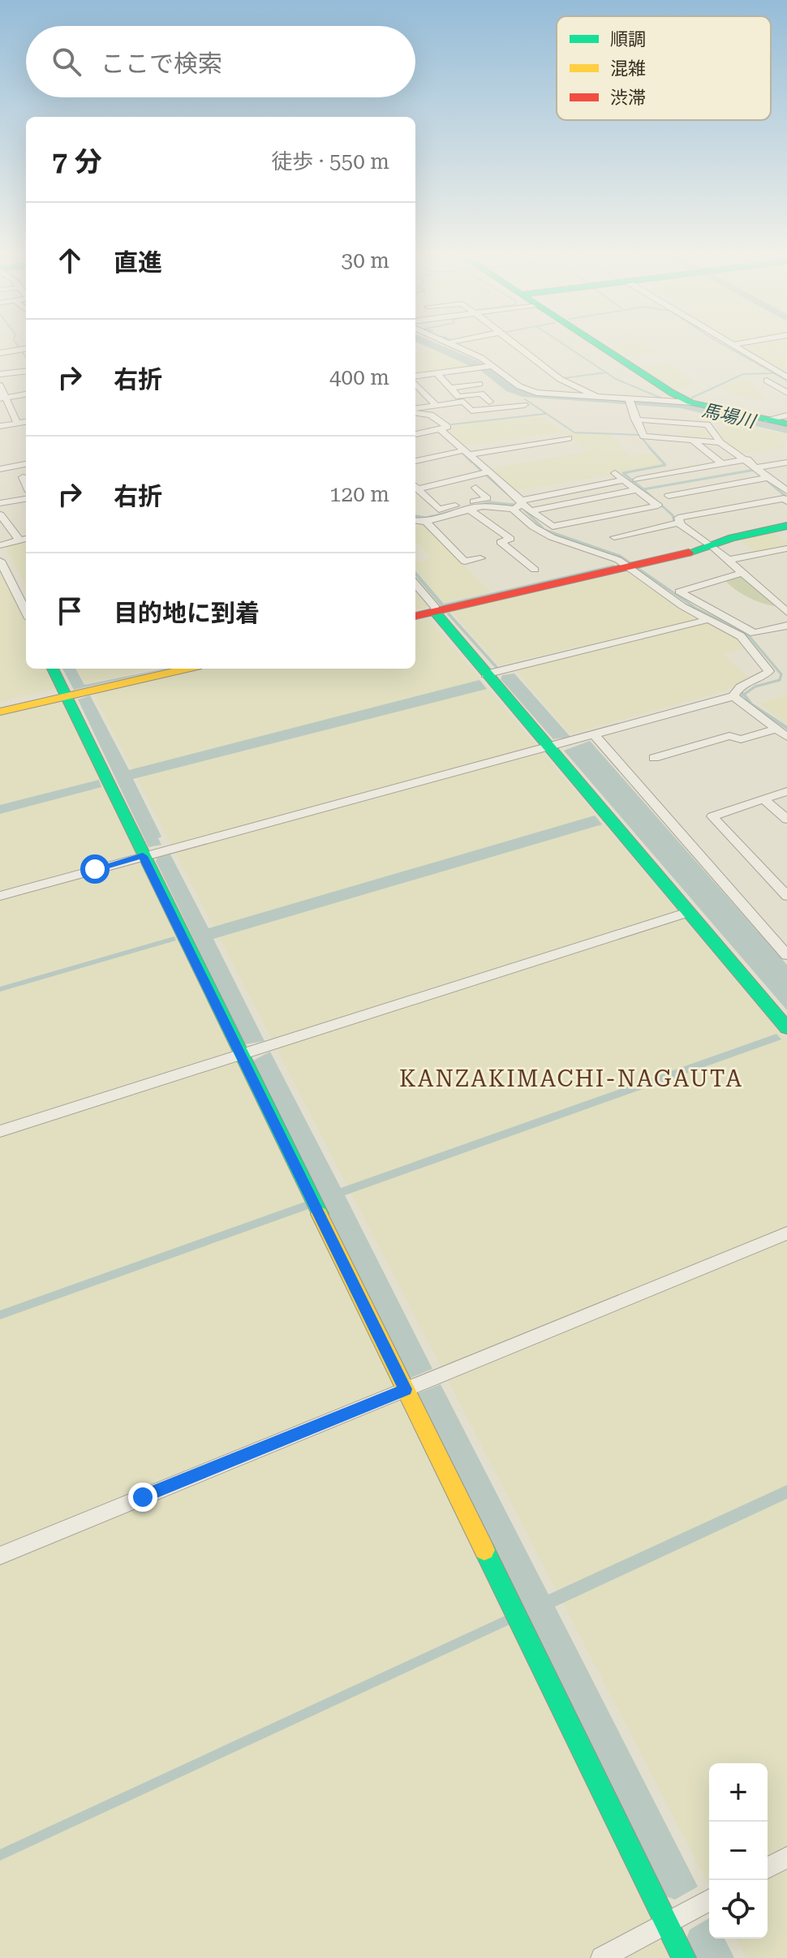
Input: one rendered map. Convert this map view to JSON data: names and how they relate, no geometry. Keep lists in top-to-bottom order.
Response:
{
  "districts": ["KANZAKIMACHI-NAGAUTA"],
  "water": ["馬場川"],
  "legend": ["順調", "混雑", "渋滞"],
  "page": {
    "search": "ここで検索",
    "heading": ["7 分", "徒歩 · 550 m"],
    "list": [
      ["直進", "30 m"],
      ["右折", "400 m"],
      ["右折", "120 m"],
      "目的地に到着"
    ],
    "map_buttons": ["+", "−"]
  }
}
